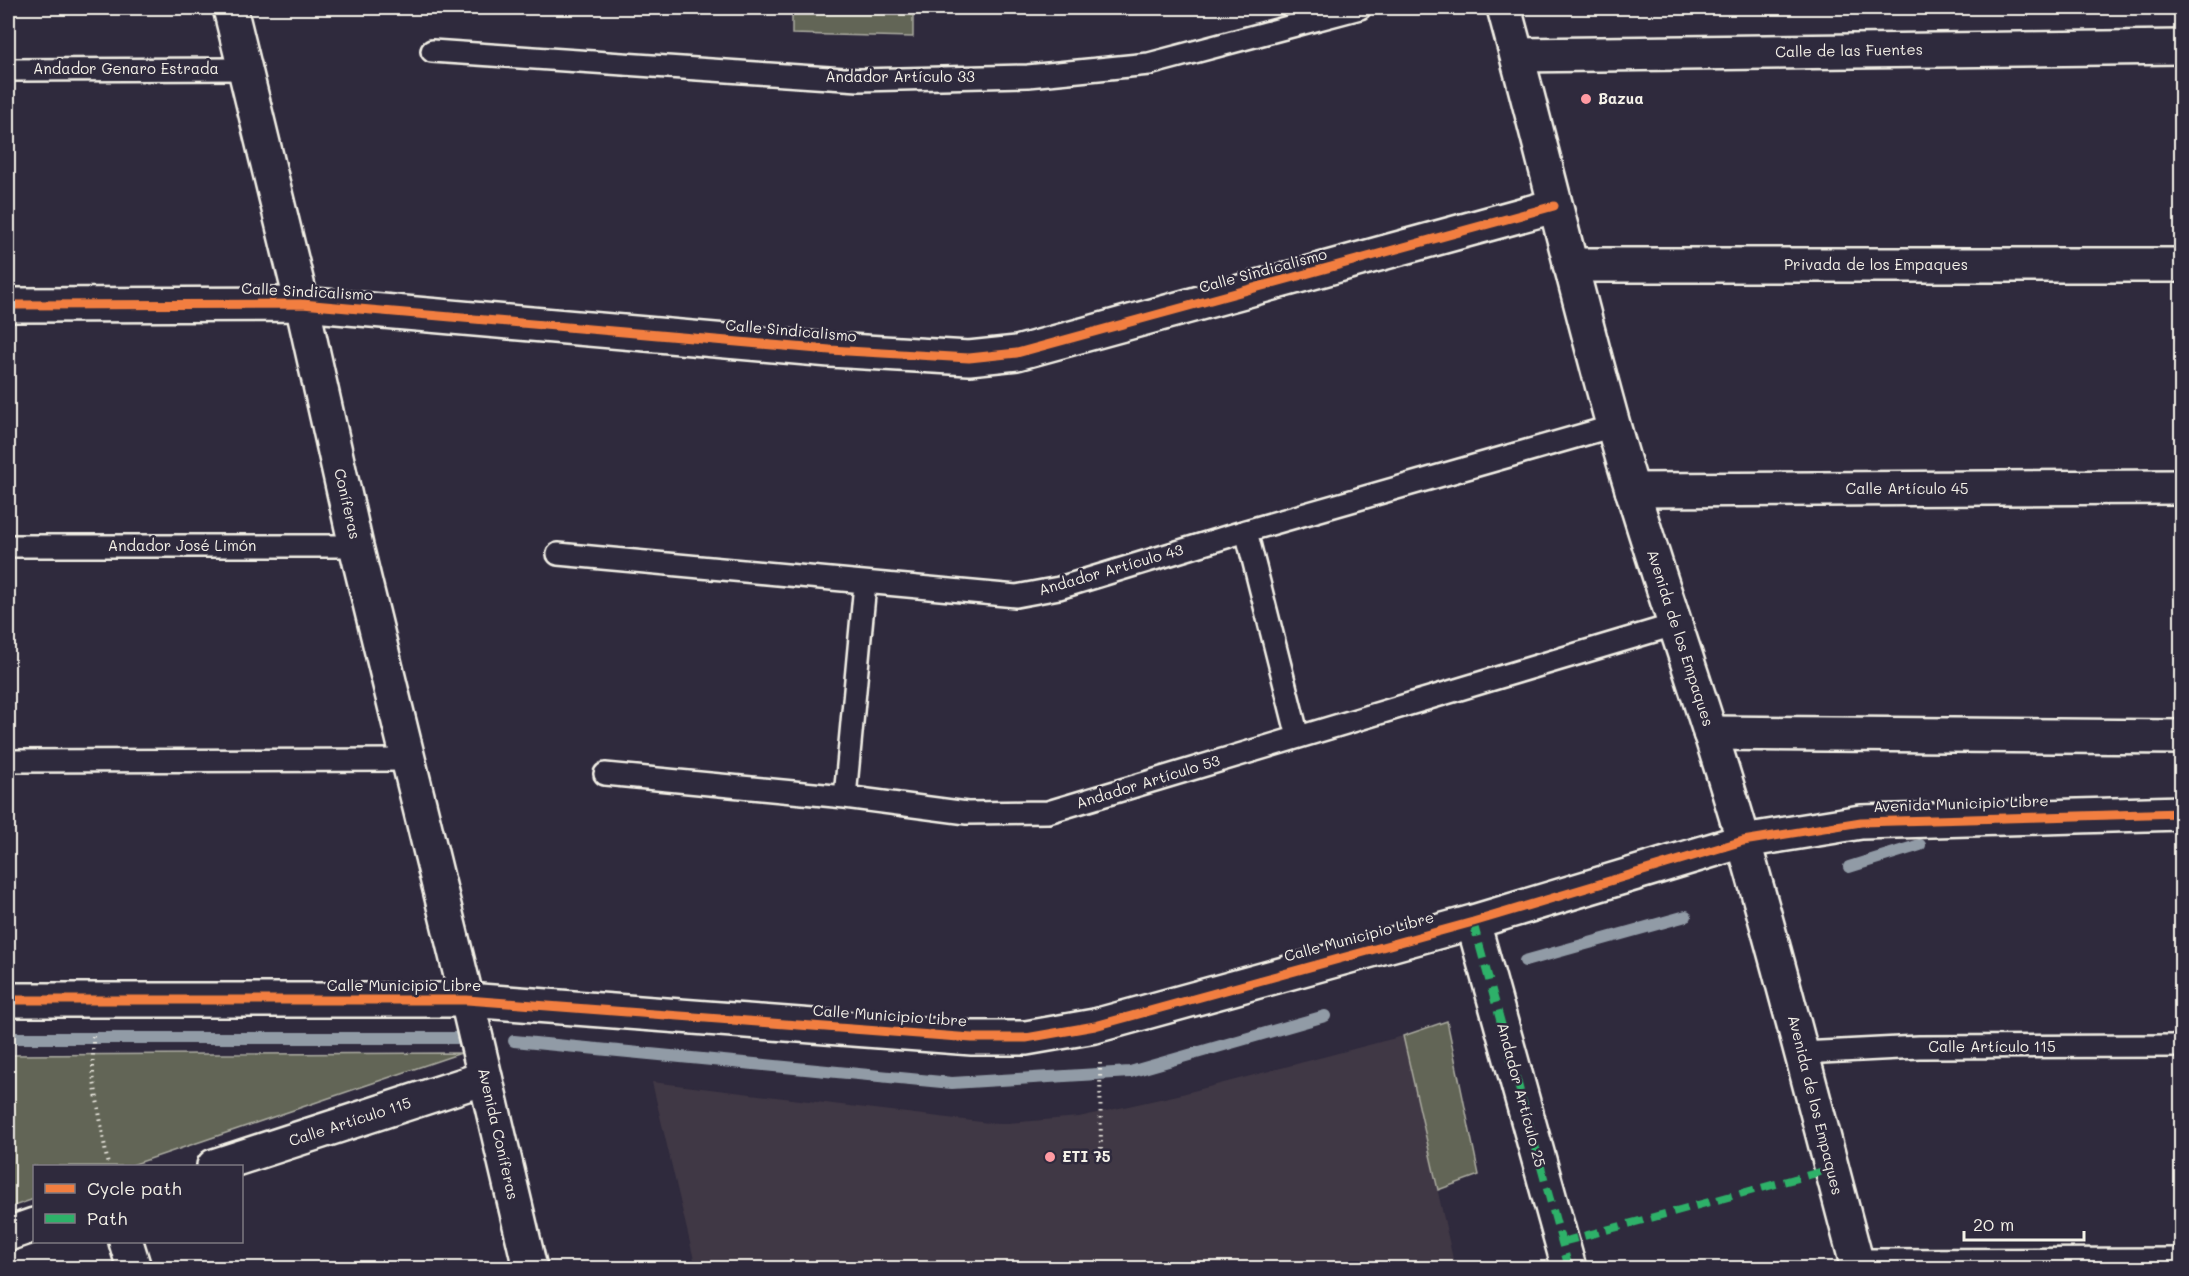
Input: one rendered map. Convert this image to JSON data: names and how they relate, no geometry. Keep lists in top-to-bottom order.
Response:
{
  "streets": {
    "street": [
      "Calle de las Fuentes",
      "Privada de los Empaques",
      "Calle Sindicalismo",
      "Calle Artículo 45",
      "Coníferas",
      "Avenida de los Empaques",
      "Avenida Municipio Libre",
      "Calle Municipio Libre",
      "Calle Artículo 115",
      "Andador Artículo 25",
      "Avenida Coníferas"
    ],
    "lane": [
      "Andador Genaro Estrada",
      "Andador Artículo 33",
      "Andador José Limón",
      "Andador Artículo 43",
      "Andador Artículo 53"
    ]
  },
  "crossings": [
    ["Calle de las Fuentes", "Avenida de los Empaques"],
    ["Andador Genaro Estrada", "Coníferas"],
    ["Privada de los Empaques", "Avenida de los Empaques"],
    ["Calle Sindicalismo", "Coníferas"],
    ["Calle Sindicalismo", "Avenida de los Empaques"],
    ["Calle Artículo 45", "Avenida de los Empaques"],
    ["Coníferas", "Andador José Limón"],
    ["Coníferas", "Calle Municipio Libre"],
    ["Coníferas", "Avenida Coníferas"],
    ["Andador Artículo 43", "Avenida de los Empaques"],
    ["Avenida de los Empaques", "Andador Artículo 53"],
    ["Avenida de los Empaques", "Avenida Municipio Libre"],
    ["Avenida de los Empaques", "Calle Municipio Libre"],
    ["Avenida de los Empaques", "Calle Artículo 115"],
    ["Avenida Municipio Libre", "Calle Municipio Libre"],
    ["Calle Municipio Libre", "Andador Artículo 25"],
    ["Calle Municipio Libre", "Avenida Coníferas"],
    ["Calle Artículo 115", "Avenida Coníferas"]
  ],
  "places": ["Bazua", "ETI 75"],
  "legend": ["Cycle path", "Path"],
  "scale_bar": "20 m"
}
